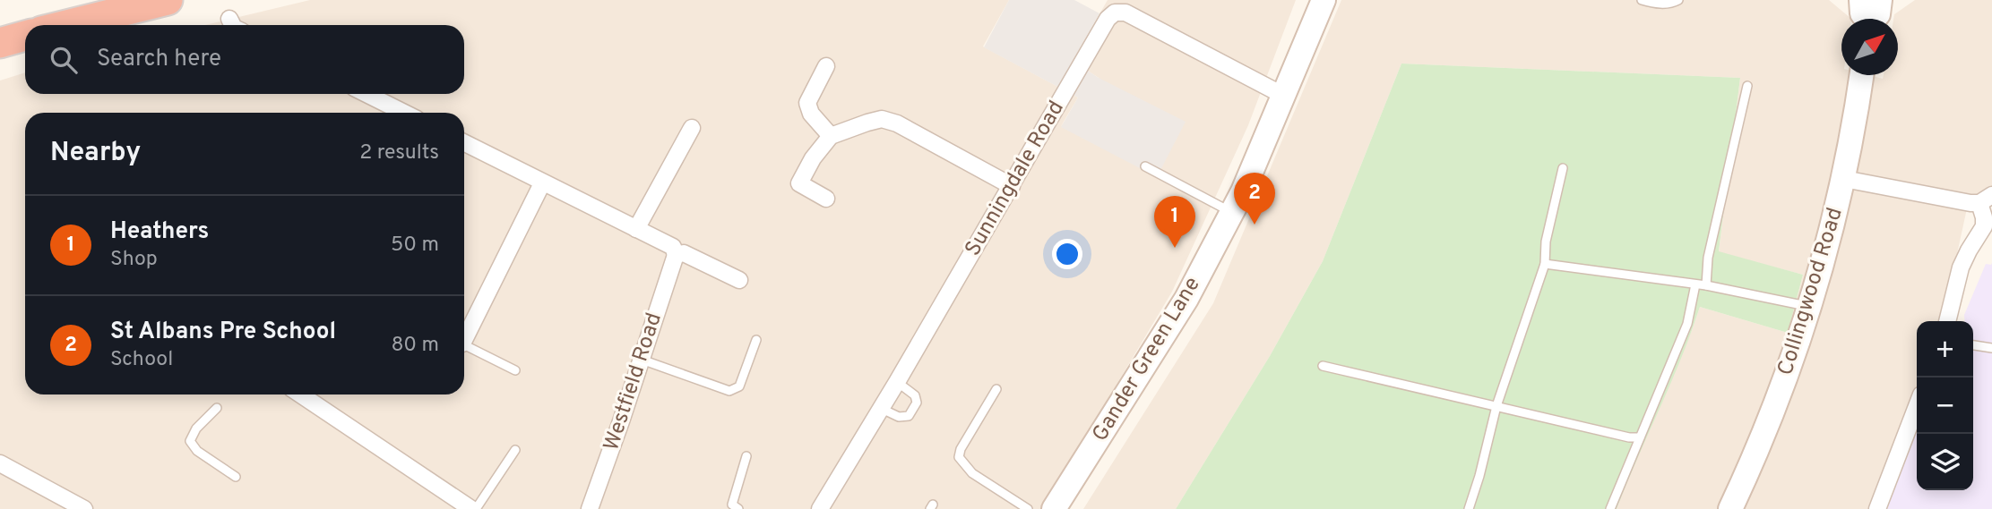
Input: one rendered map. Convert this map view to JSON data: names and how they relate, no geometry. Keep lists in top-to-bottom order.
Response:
{
  "streets": {
    "street": [
      "Sunningdale Road",
      "Collingwood Road",
      "Gander Green Lane",
      "Westfield Road"
    ]
  },
  "crossings": [
    ["Sunningdale Road", "Gander Green Lane"]
  ],
  "north": "top right",
  "page": {
    "search": "Search here",
    "heading": ["Nearby", "2 results"],
    "pins": ["2", "1"],
    "list": [
      {
        "mark": "1",
        "name": "Heathers",
        "note": "Shop",
        "value": "50 m"
      },
      {
        "mark": "2",
        "name": "St Albans Pre School",
        "note": "School",
        "value": "80 m"
      }
    ],
    "map_buttons": ["+", "−"]
  }
}
